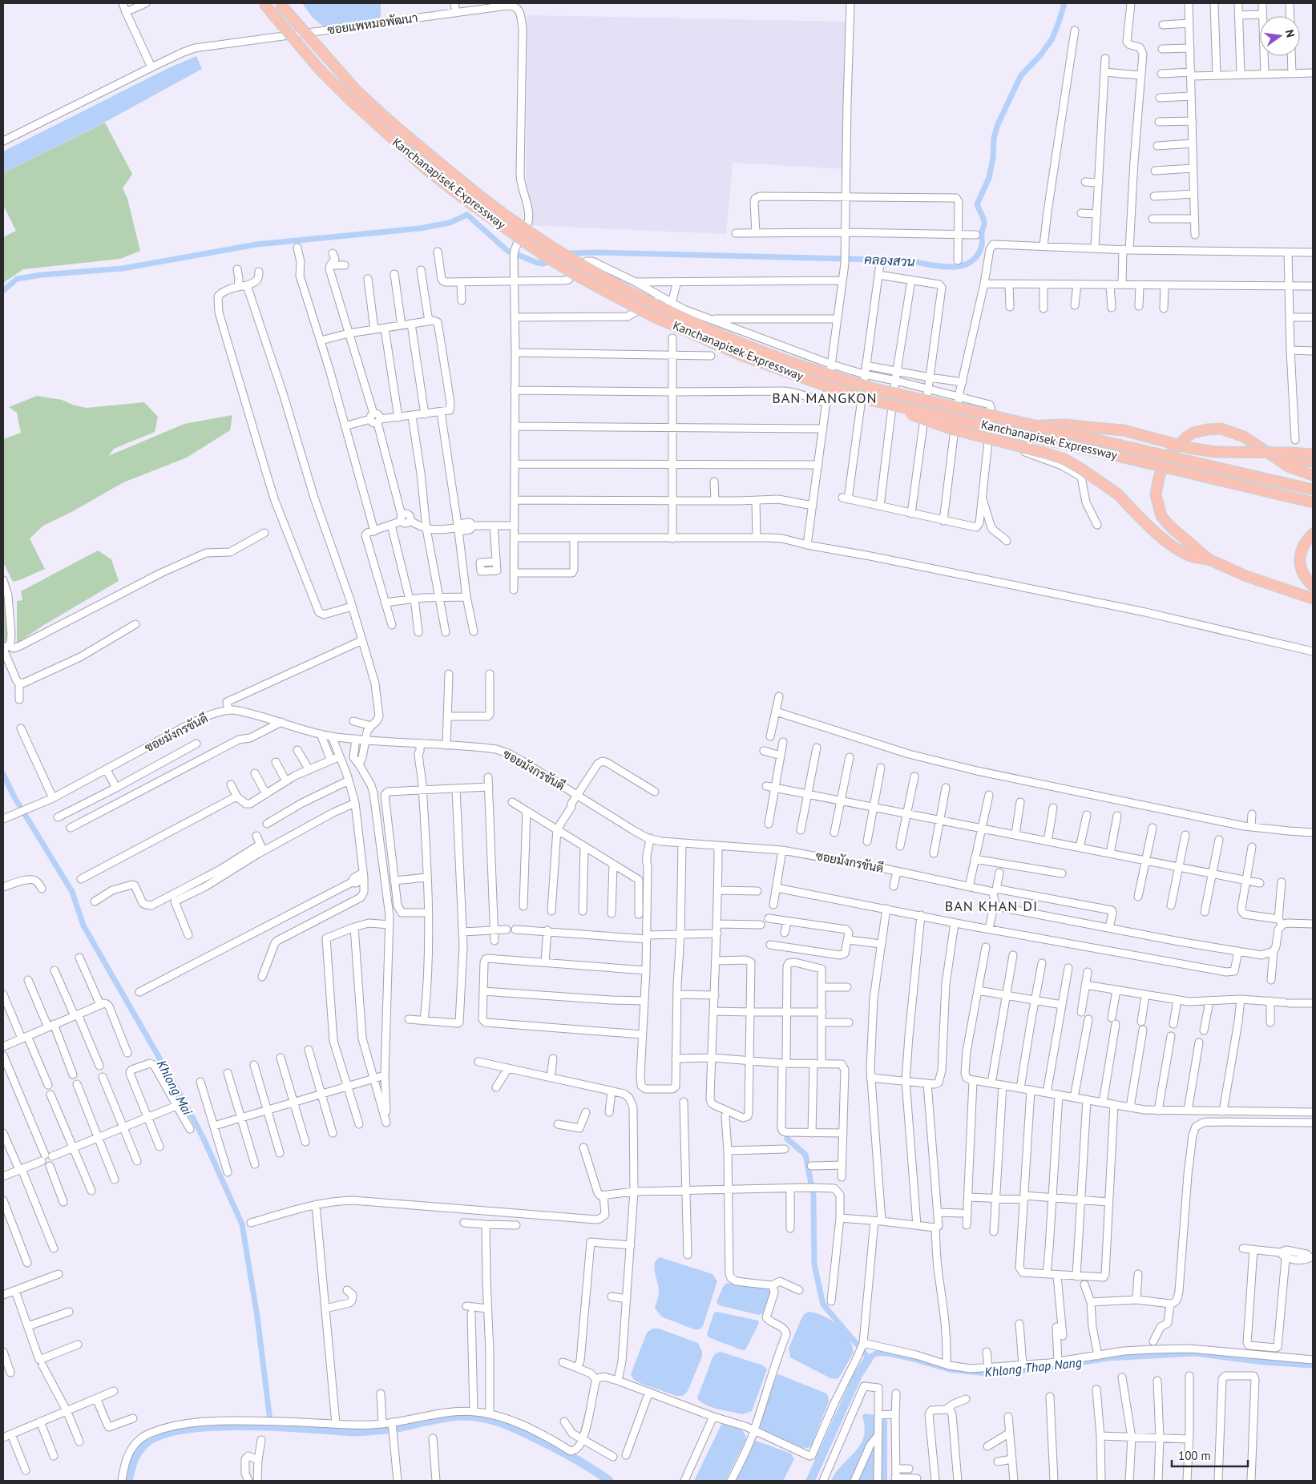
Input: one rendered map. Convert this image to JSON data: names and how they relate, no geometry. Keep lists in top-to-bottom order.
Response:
{
  "streets": {
    "highway": ["Kanchanapisek Expressway"],
    "street": ["ซอยแพหมอพัฒนา", "ซอยมังกรขันดี"]
  },
  "districts": ["BAN MANGKON", "BAN KHAN DI"],
  "water": ["คลองสวน", "Khlong Mai", "Khlong Thap Nang"],
  "scale_bar": "100 m",
  "north": "right"
}
